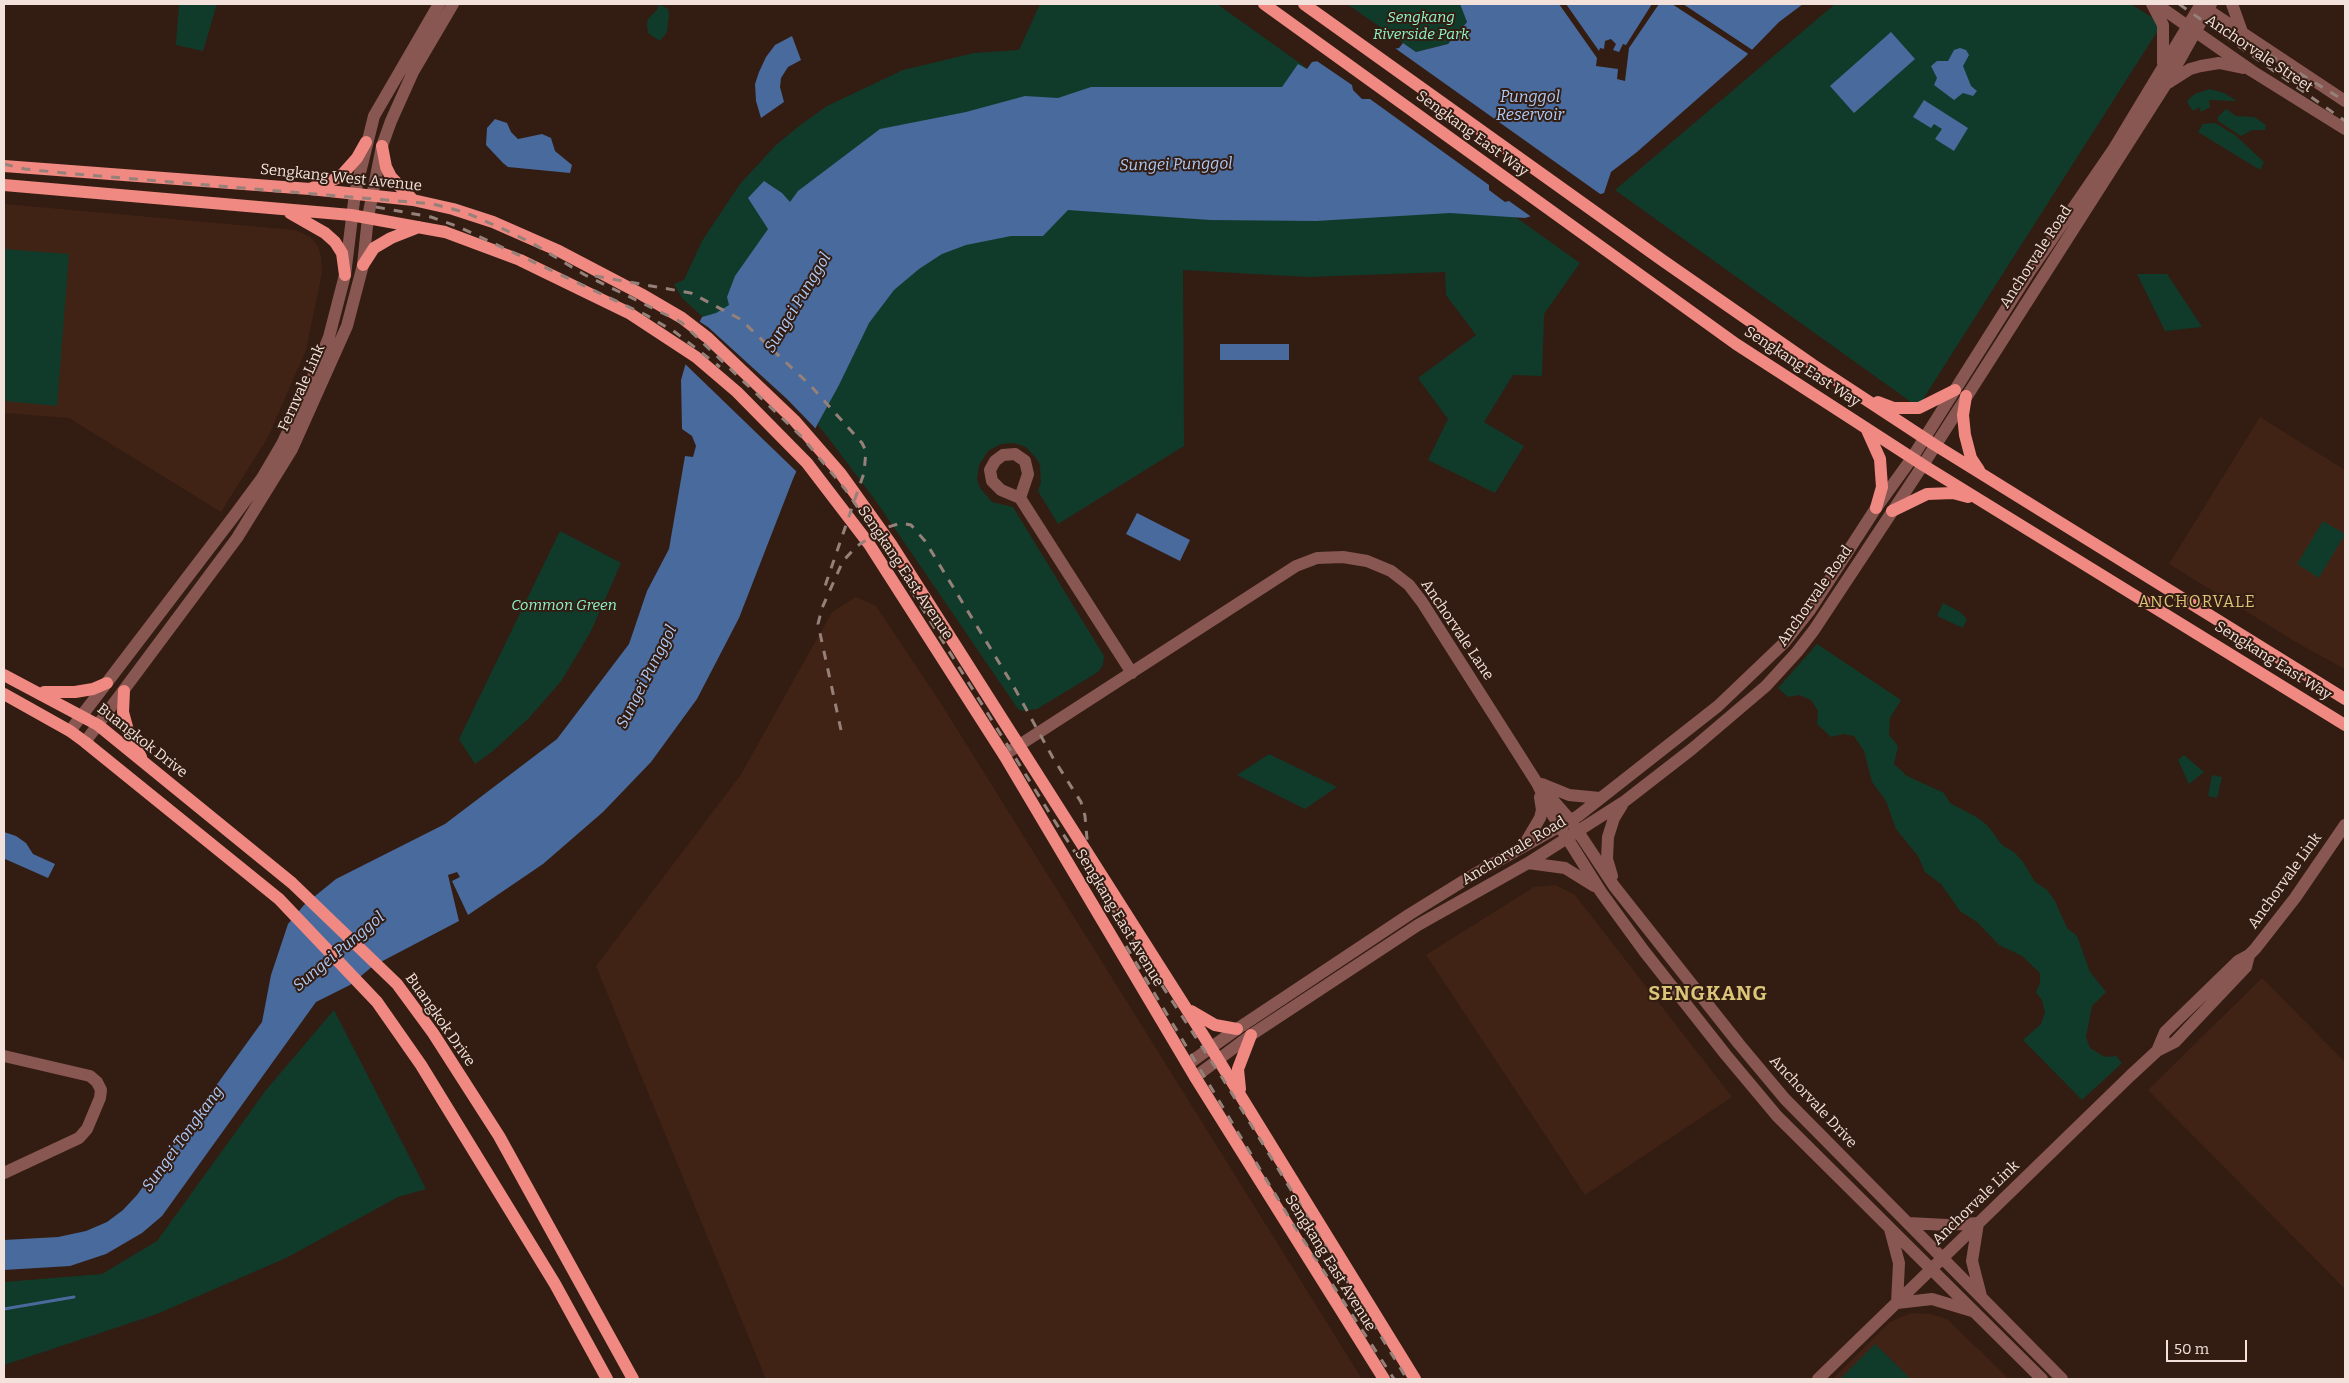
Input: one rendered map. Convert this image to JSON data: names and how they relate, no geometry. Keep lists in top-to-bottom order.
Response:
{
  "streets": {
    "main road": [
      "Sengkang East Way",
      "Sengkang West Avenue",
      "Sengkang East Avenue",
      "Buangkok Drive"
    ],
    "street": [
      "Anchorvale Street",
      "Anchorvale Road",
      "Fernvale Link",
      "Anchorvale Lane",
      "Anchorvale Link",
      "Anchorvale Drive"
    ]
  },
  "crossings": [
    ["Anchorvale Street", "Anchorvale Road"],
    ["Sengkang East Way", "Anchorvale Road"],
    ["Sengkang West Avenue", "Fernvale Link"],
    ["Sengkang West Avenue", "Sengkang East Avenue"],
    ["Anchorvale Road", "Sengkang East Avenue"],
    ["Anchorvale Road", "Anchorvale Lane"],
    ["Anchorvale Road", "Anchorvale Drive"],
    ["Fernvale Link", "Buangkok Drive"],
    ["Sengkang East Avenue", "Anchorvale Lane"],
    ["Anchorvale Lane", "Anchorvale Drive"],
    ["Anchorvale Link", "Anchorvale Drive"]
  ],
  "districts": ["ANCHORVALE", "SENGKANG"],
  "water": ["Punggol Reservoir", "Sungei Punggol", "Sungei Tongkang"],
  "parks": ["Sengkang Riverside Park", "Common Green"],
  "scale_bar": "50 m"
}
